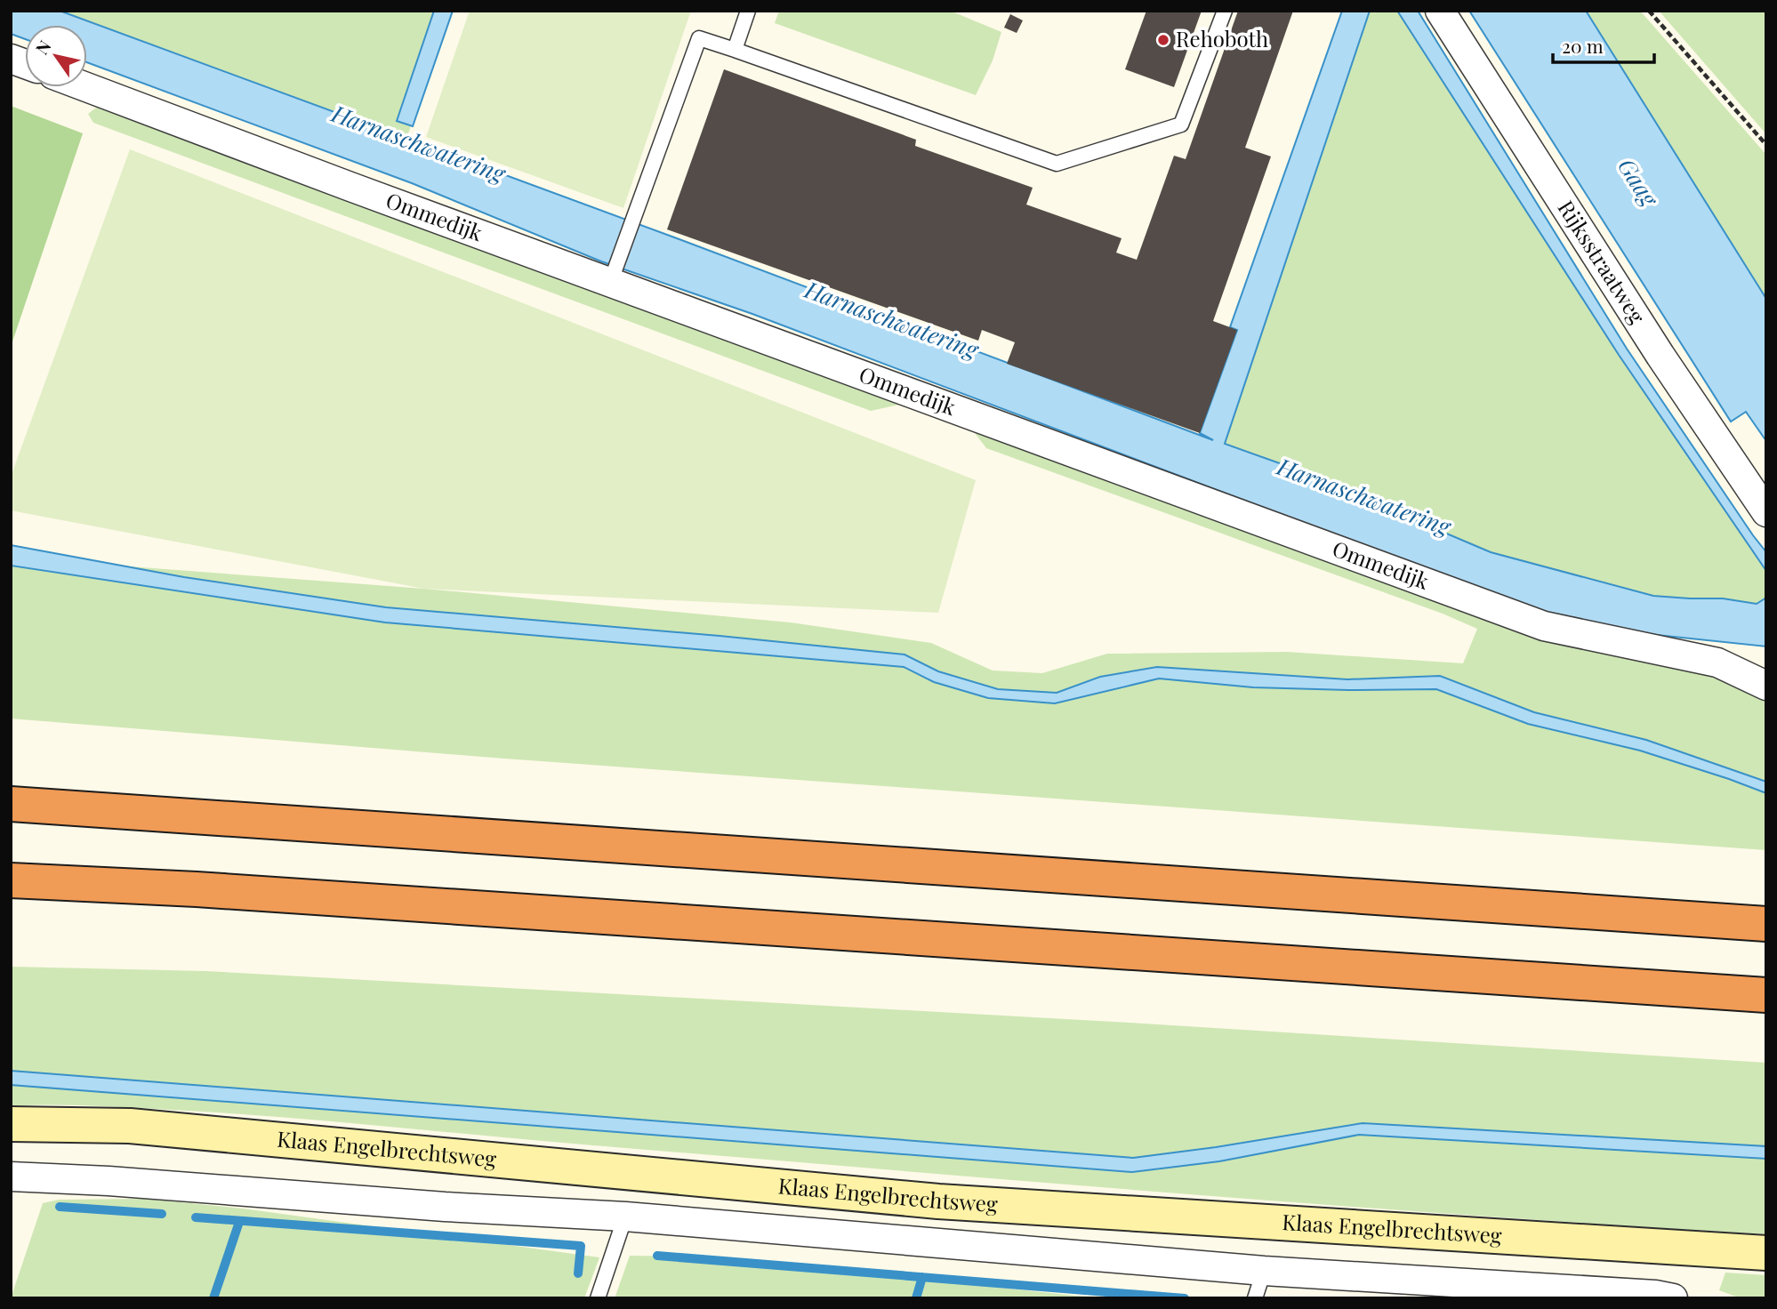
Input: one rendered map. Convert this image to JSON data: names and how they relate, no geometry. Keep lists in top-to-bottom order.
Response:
{
  "streets": {
    "main road": ["Klaas Engelbrechtsweg"],
    "street": ["Ommedijk", "Rijksstraatweg"]
  },
  "water": ["Harnaschwatering", "Gaag"],
  "places": ["Rehoboth"],
  "scale_bar": "20 m",
  "north": "top left"
}
